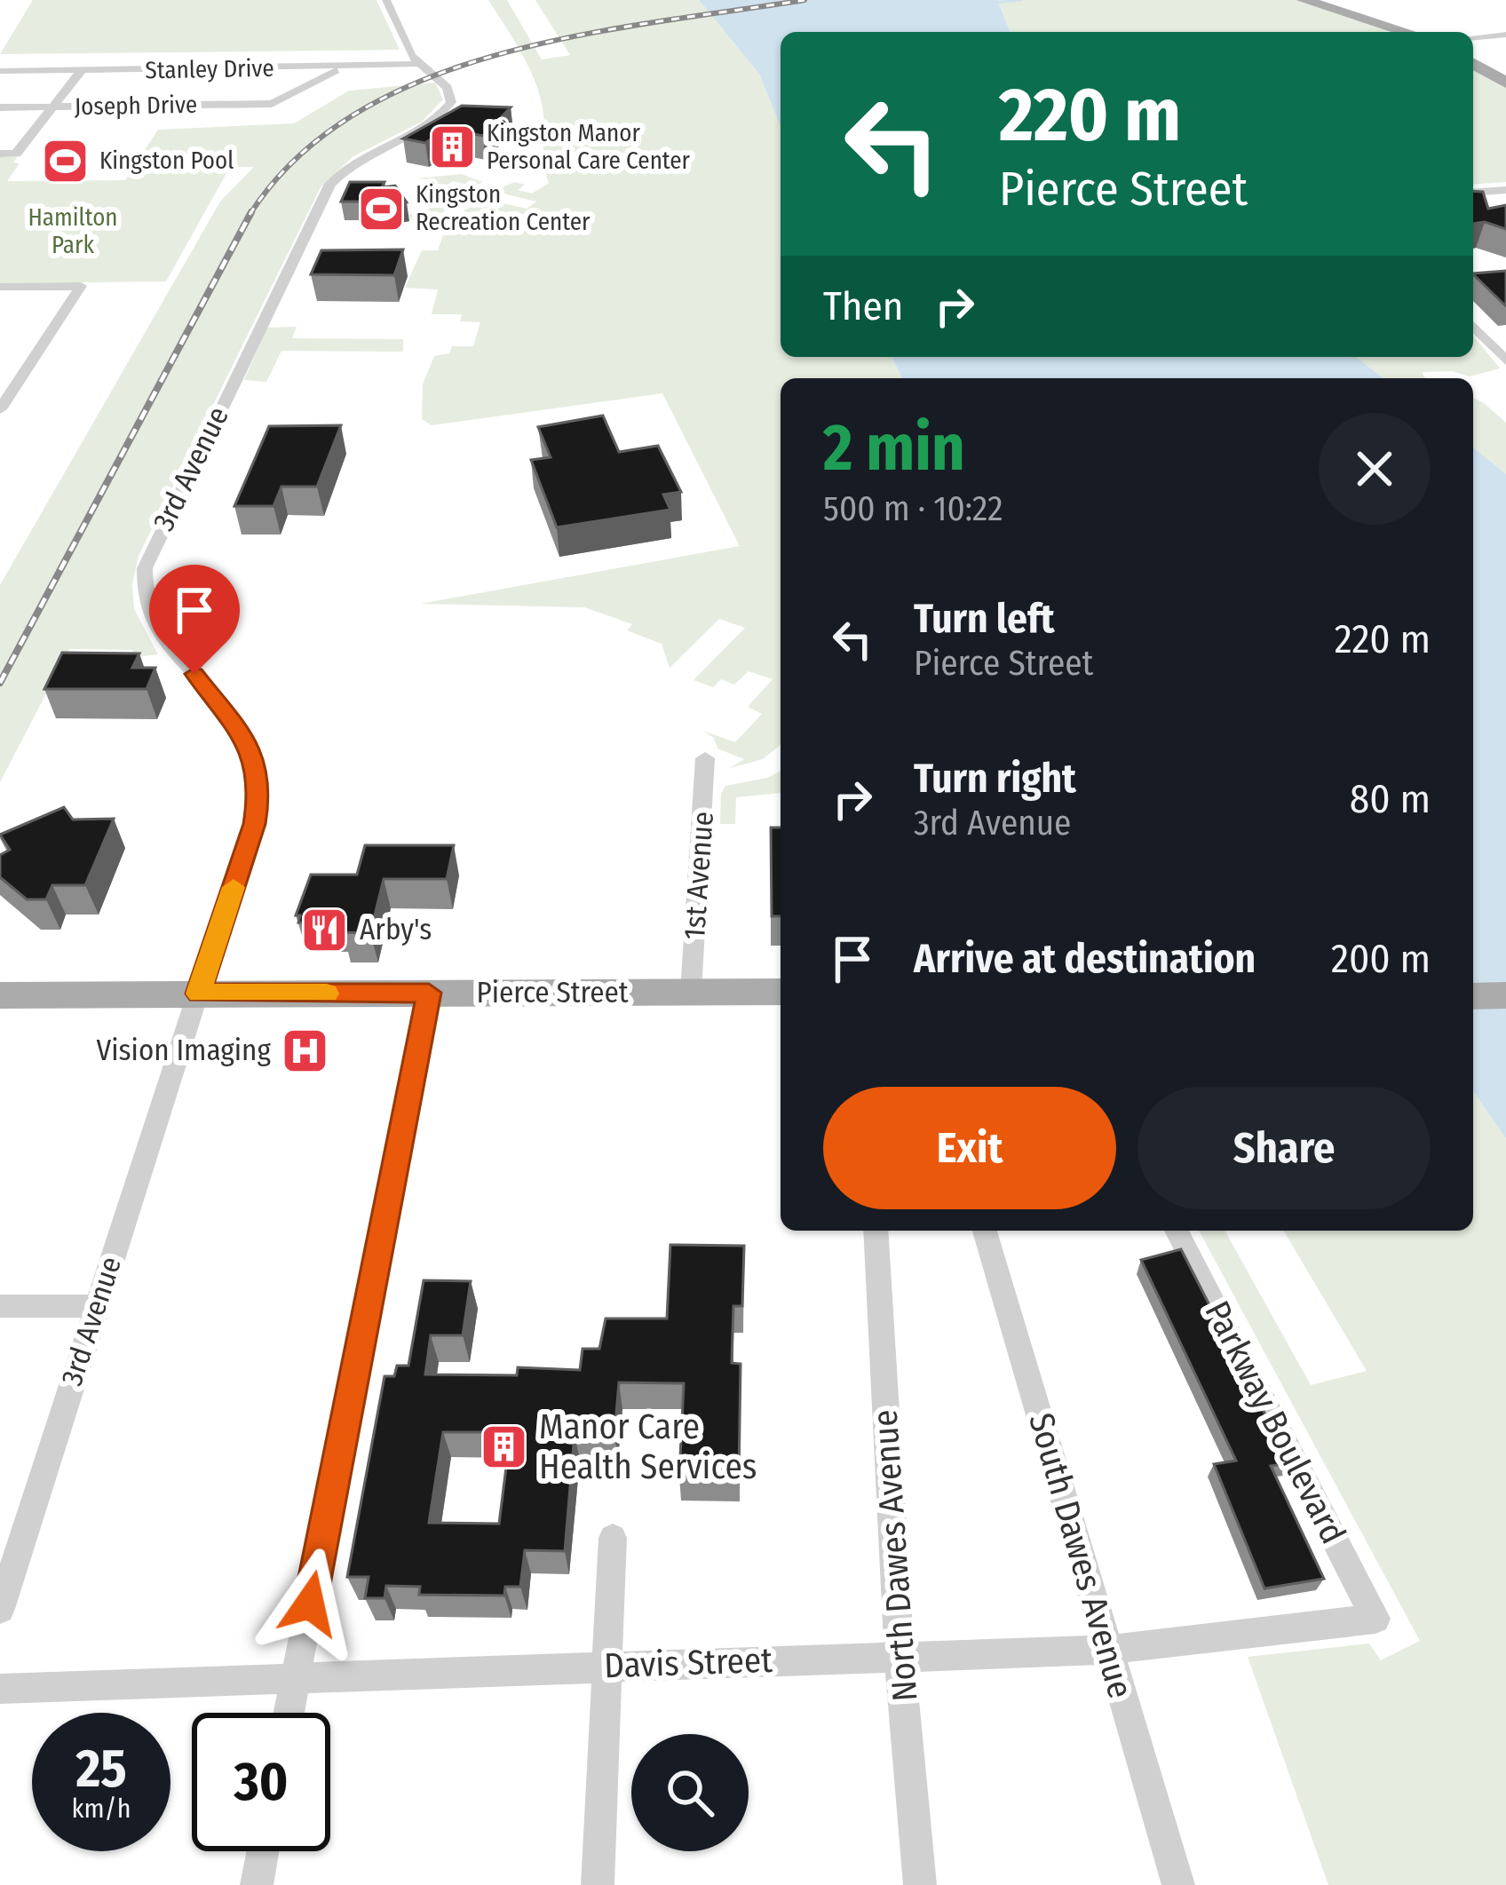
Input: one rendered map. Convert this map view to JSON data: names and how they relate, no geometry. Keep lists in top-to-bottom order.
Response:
{
  "streets": {
    "main road": ["Pierce Street"],
    "street": [
      "Stanley Drive",
      "Joseph Drive",
      "3rd Avenue",
      "1st Avenue",
      "Parkway Boulevard",
      "North Dawes Avenue",
      "South Dawes Avenue",
      "Davis Street"
    ]
  },
  "crossings": [
    ["Stanley Drive", "Joseph Drive"],
    ["Stanley Drive", "3rd Avenue"],
    ["3rd Avenue", "Pierce Street"],
    ["1st Avenue", "Pierce Street"],
    ["Parkway Boulevard", "Davis Street"],
    ["North Dawes Avenue", "Davis Street"],
    ["South Dawes Avenue", "Davis Street"]
  ],
  "parks": ["Hamilton Park"],
  "places": {
    "building": ["Kingston Manor Personal Care Center", "Manor Care Health Services"],
    "sports": ["Kingston Pool", "Kingston Recreation Center"],
    "restaurant": ["Arby's"],
    "hospital": ["Vision Imaging"]
  },
  "page": {
    "turn": ["220 m", "Pierce Street"],
    "then": "Then",
    "heading": ["2 min", "500 m · 10:22"],
    "list": [
      {
        "name": "Turn left",
        "note": "Pierce Street",
        "value": "220 m"
      },
      {
        "name": "Turn right",
        "note": "3rd Avenue",
        "value": "80 m"
      },
      {
        "name": "Arrive at destination",
        "value": "200 m"
      }
    ],
    "buttons": ["Exit", "Share"],
    "speed": "25 km/h",
    "limit": "30"
  }
}
